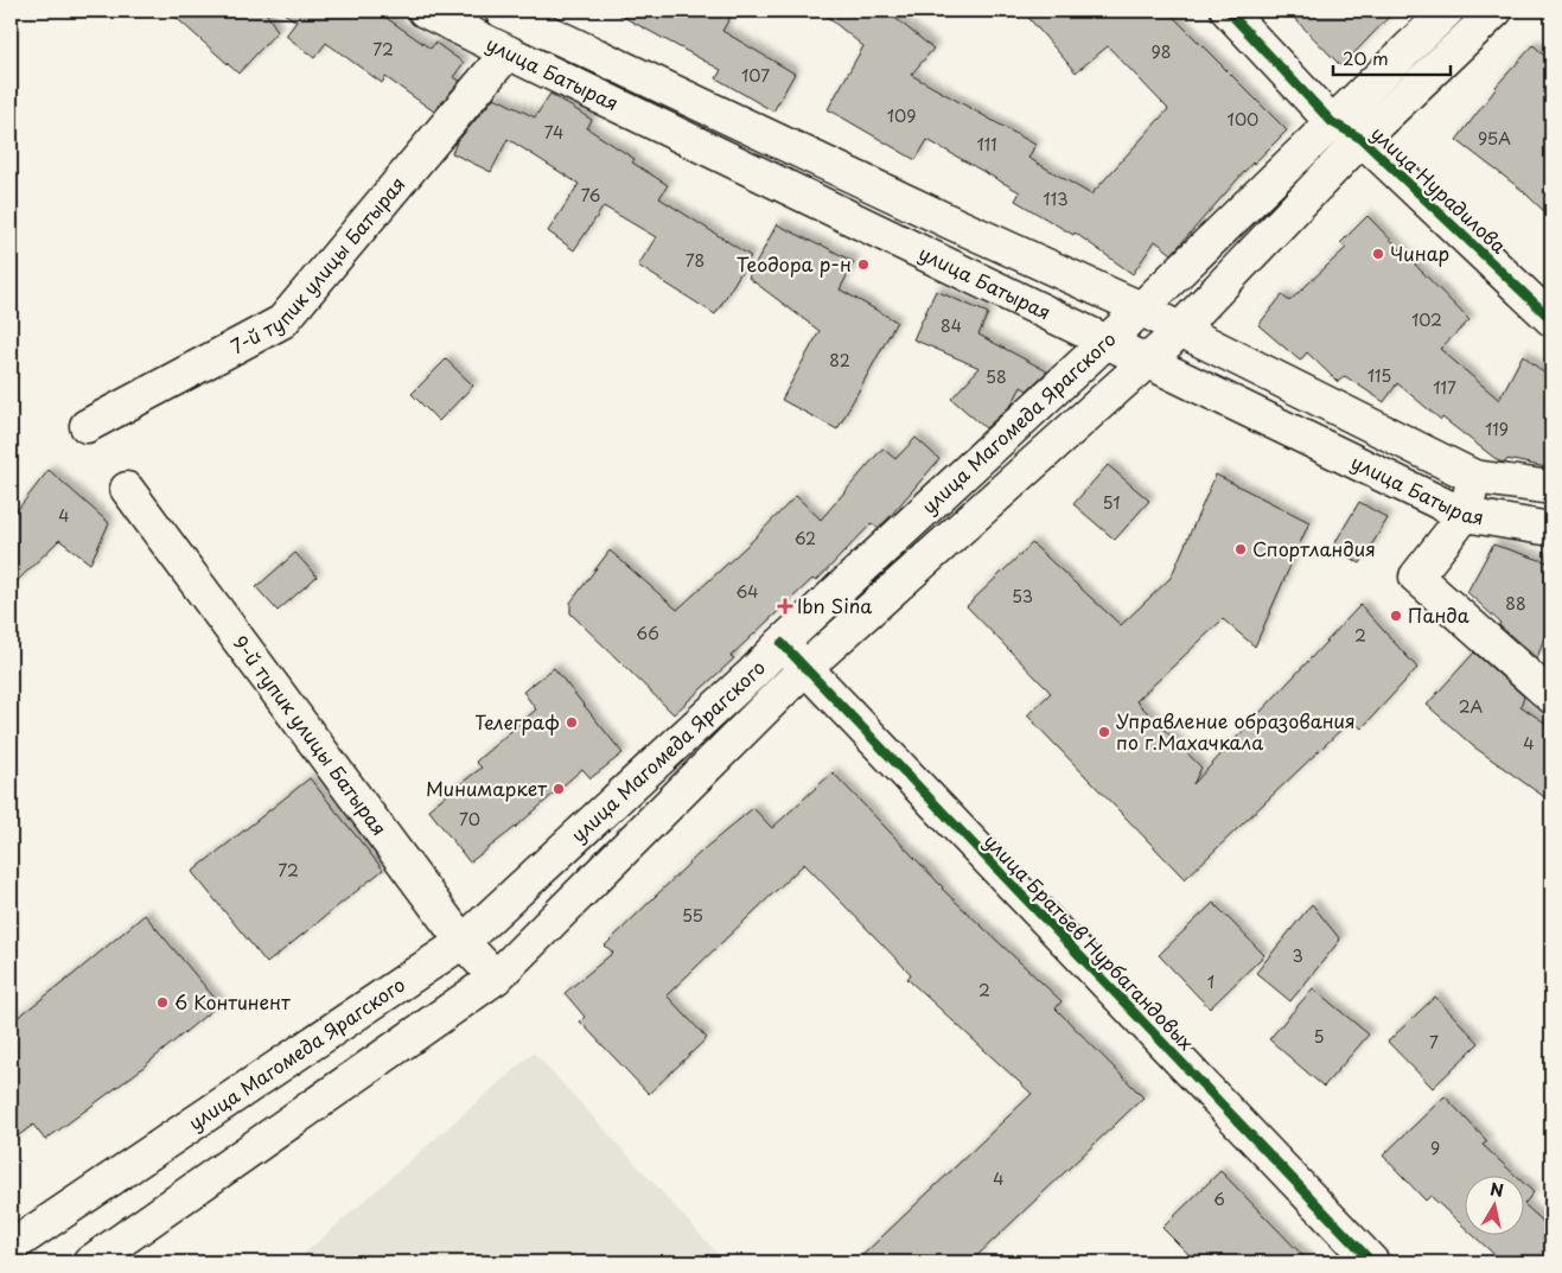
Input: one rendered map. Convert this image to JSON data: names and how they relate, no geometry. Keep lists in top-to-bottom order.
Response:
{
  "streets": {
    "main road": [
      "улица Батырая",
      "улица Нурадилова",
      "7-й тупик улицы Батырая",
      "улица Магомеда Ярагского",
      "9-й тупик улицы Батырая",
      "улица Братьев Нурбагандовых"
    ]
  },
  "crossings": [
    ["улица Батырая", "7-й тупик улицы Батырая"],
    ["улица Батырая", "улица Магомеда Ярагского"],
    ["улица Нурадилова", "улица Магомеда Ярагского"],
    ["улица Магомеда Ярагского", "9-й тупик улицы Батырая"],
    ["улица Магомеда Ярагского", "улица Братьев Нурбагандовых"]
  ],
  "places": {
    "other": [
      "Чинар",
      "Теодора р-н",
      "Спортландия",
      "Панда",
      "Телеграф",
      "Управление образования по г.Махачкала",
      "Минимаркет",
      "6 Континент"
    ],
    "health": ["Ibn Sina"]
  },
  "house_numbers": [
    "72",
    "98",
    "107",
    "109",
    "100",
    "74",
    "95А",
    "111",
    "76",
    "113",
    "78",
    "102",
    "84",
    "82",
    "115",
    "58",
    "117",
    "119",
    "51",
    "4",
    "62",
    "64",
    "53",
    "88",
    "66",
    "2",
    "2А",
    "4",
    "70",
    "72",
    "55",
    "3",
    "1",
    "2",
    "5",
    "7",
    "9",
    "4",
    "6"
  ],
  "scale_bar": "20 m",
  "north": "top"
}
